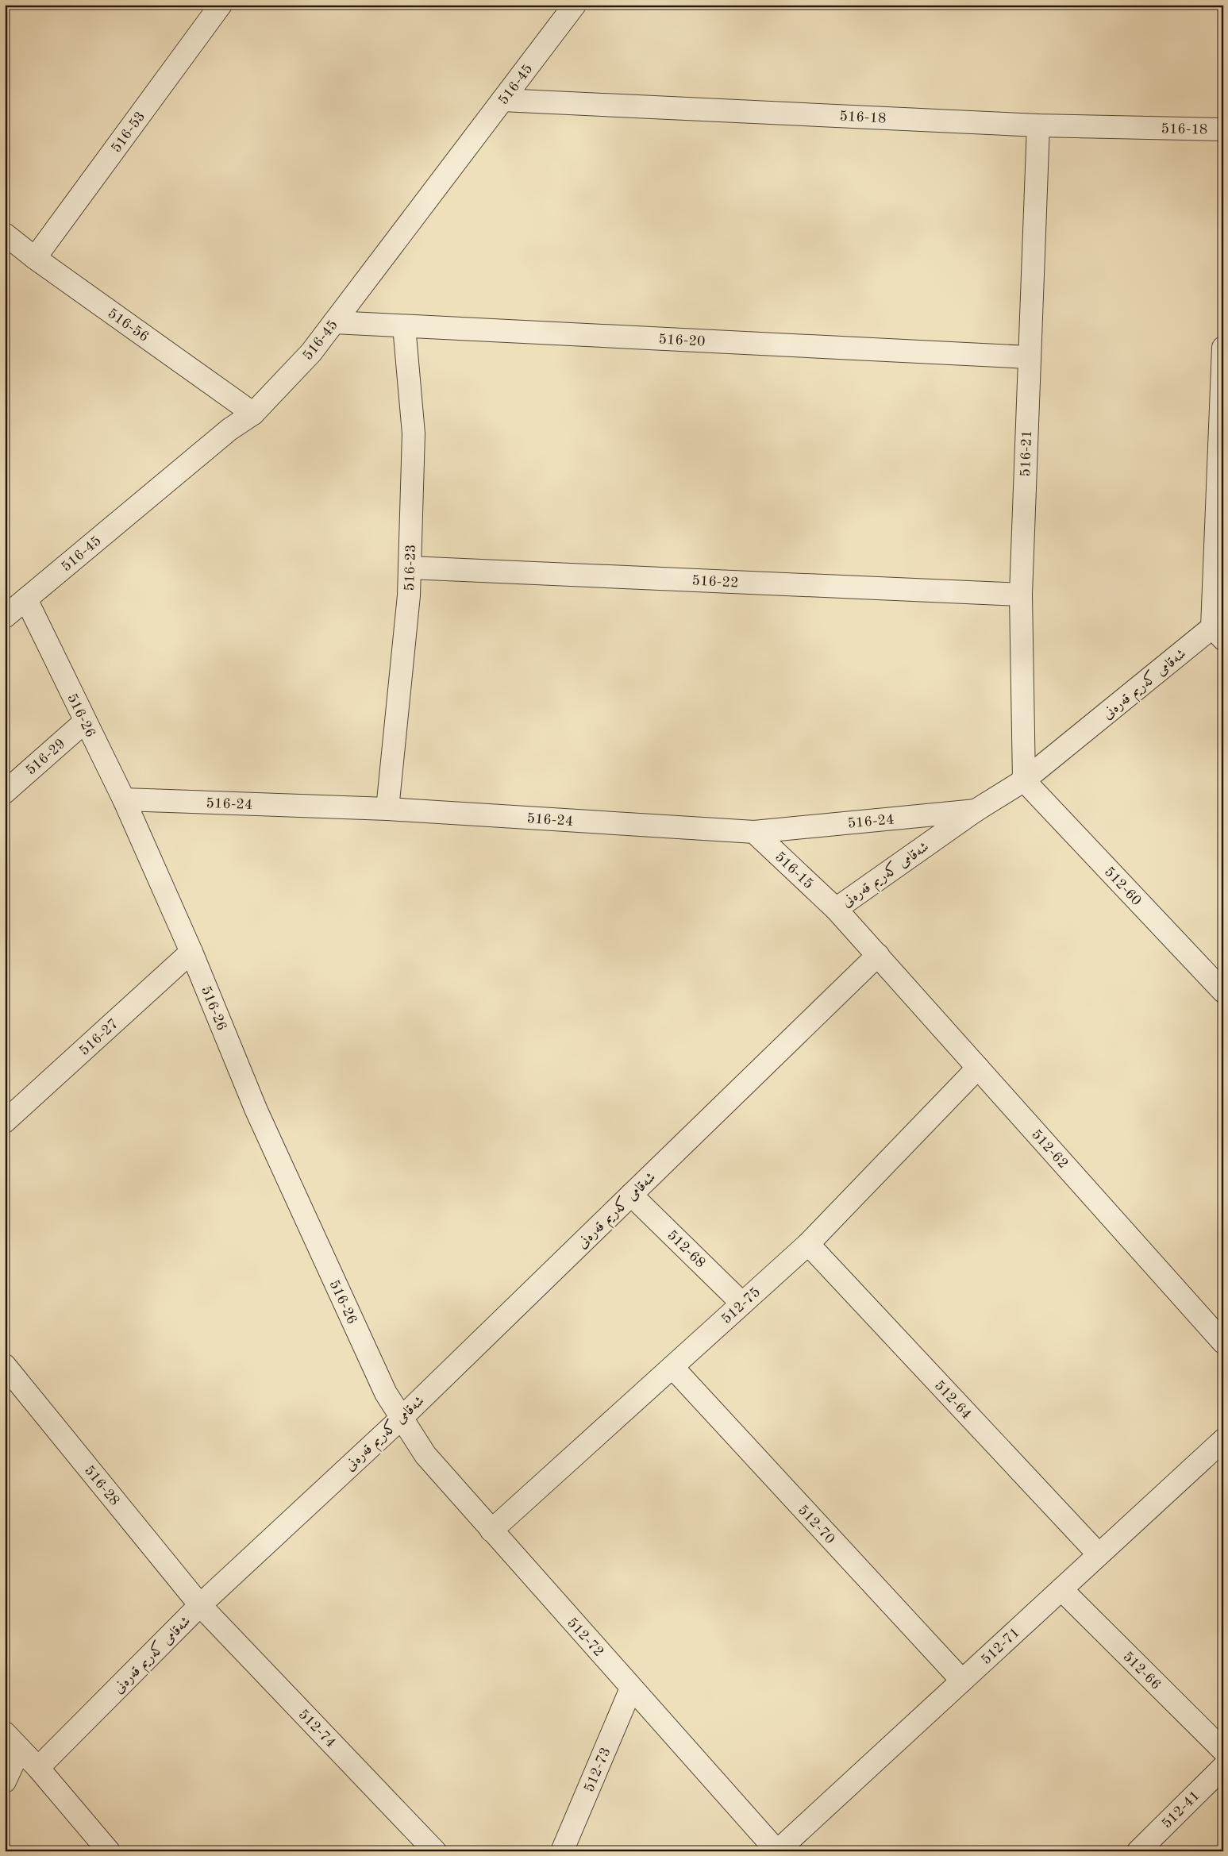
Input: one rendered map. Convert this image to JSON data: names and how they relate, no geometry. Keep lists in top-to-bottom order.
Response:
{
  "streets": {
    "street": [
      "516-45",
      "516-18",
      "516-53",
      "516-56",
      "516-20",
      "516-21",
      "516-23",
      "516-22",
      "شەقامی کەریم قەرەنی",
      "516-26",
      "516-29",
      "516-24",
      "516-15",
      "512-60",
      "516-27",
      "512-62",
      "512-68",
      "512-75",
      "512-64",
      "516-28",
      "512-70",
      "512-72",
      "512-71",
      "512-66",
      "512-74",
      "512-73",
      "512-41"
    ]
  },
  "crossings": [
    ["516-45", "516-18"],
    ["516-45", "516-56"],
    ["516-45", "516-20"],
    ["516-45", "516-26"],
    ["516-18", "516-21"],
    ["516-53", "516-56"],
    ["516-20", "516-21"],
    ["516-20", "516-23"],
    ["516-21", "516-22"],
    ["516-21", "شەقامی کەریم قەرەنی"],
    ["516-21", "512-60"],
    ["516-23", "516-22"],
    ["516-23", "516-24"],
    ["شەقامی کەریم قەرەنی", "516-26"],
    ["شەقامی کەریم قەرەنی", "516-24"],
    ["شەقامی کەریم قەرەنی", "516-15"],
    ["شەقامی کەریم قەرەنی", "512-60"],
    ["شەقامی کەریم قەرەنی", "512-62"],
    ["شەقامی کەریم قەرەنی", "512-68"],
    ["شەقامی کەریم قەرەنی", "516-28"],
    ["شەقامی کەریم قەرەنی", "512-72"],
    ["شەقامی کەریم قەرەنی", "512-74"],
    ["516-26", "516-29"],
    ["516-26", "516-24"],
    ["516-26", "516-27"],
    ["516-26", "512-72"],
    ["516-24", "516-15"],
    ["512-62", "512-75"],
    ["512-68", "512-75"],
    ["512-75", "512-64"],
    ["512-75", "512-70"],
    ["512-75", "512-72"],
    ["512-64", "512-71"],
    ["516-28", "512-74"],
    ["512-70", "512-71"],
    ["512-72", "512-71"],
    ["512-72", "512-73"],
    ["512-71", "512-66"]
  ]
}
